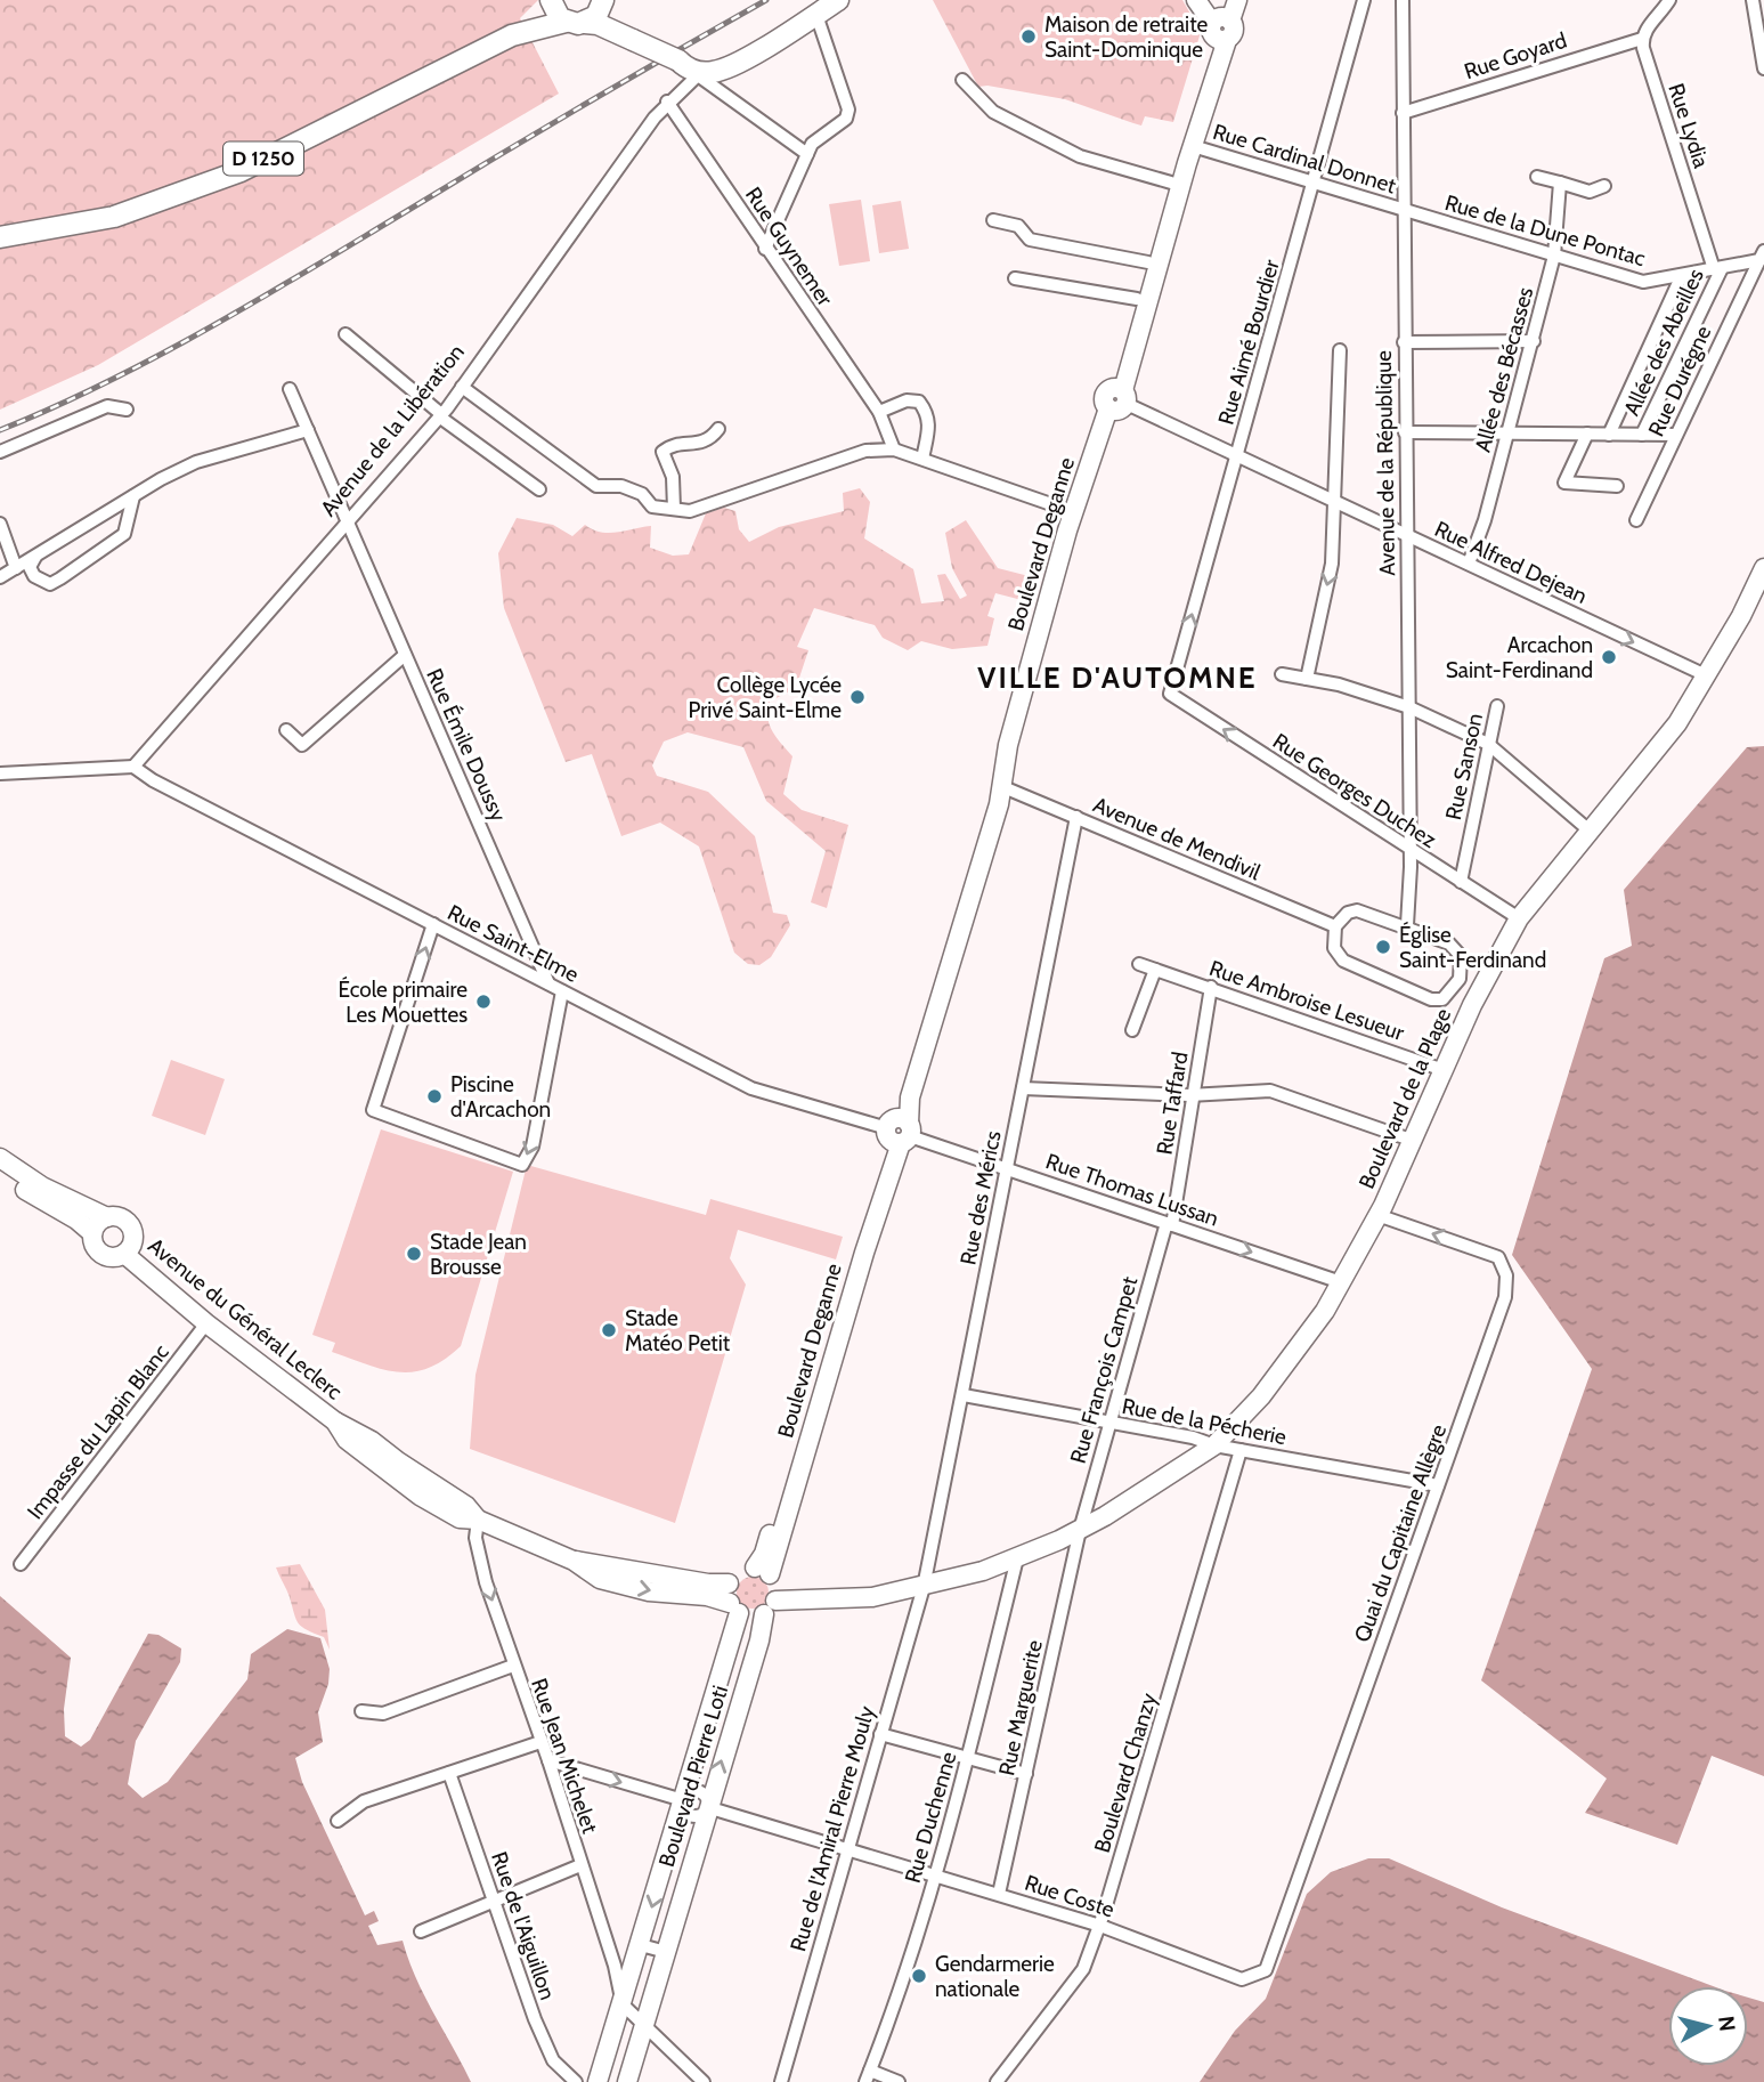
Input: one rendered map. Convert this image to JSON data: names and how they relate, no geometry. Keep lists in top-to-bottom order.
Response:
{
  "streets": {
    "main road": ["D 1250", "Avenue de la Libération"],
    "street": [
      "Rue Goyard",
      "Rue Lydia",
      "Rue Cardinal Donnet",
      "Rue de la Dune Pontac",
      "Rue Guynemer",
      "Rue Aimé Bourdier",
      "Allée des Abeilles",
      "Allée des Bécasses",
      "Rue Durégne",
      "Avenue de la République",
      "Boulevard Deganne",
      "Rue Alfred Dejean",
      "Rue Émile Doussy",
      "Rue Sanson",
      "Rue Georges Duchez",
      "Avenue de Mendivil",
      "Rue Saint-Elme",
      "Rue Ambroise Lesueur",
      "Boulevard de la Plage",
      "Rue Taffard",
      "Rue Thomas Lussan",
      "Rue des Mérics",
      "Avenue du Général Leclerc",
      "Rue François Campet",
      "Rue de la Pécherie",
      "Impasse du Lapin Blanc",
      "Quai du Capitaine Allègre",
      "Rue Marguerite",
      "Rue Jean Michelet",
      "Boulevard Chanzy",
      "Boulevard Pierre Loti",
      "Rue Duchenne",
      "Rue de l'Amiral Pierre Mouly",
      "Rue Coste",
      "Rue de l'Aiguillon"
    ]
  },
  "crossings": [
    ["Rue Goyard", "Rue Lydia"],
    ["Rue Goyard", "Avenue de la République"],
    ["Rue Lydia", "Rue de la Dune Pontac"],
    ["Rue Lydia", "Allée des Abeilles"],
    ["Rue Cardinal Donnet", "Rue de la Dune Pontac"],
    ["Rue Cardinal Donnet", "Rue Aimé Bourdier"],
    ["Rue Cardinal Donnet", "Avenue de la République"],
    ["Rue Cardinal Donnet", "Boulevard Deganne"],
    ["Rue de la Dune Pontac", "Allée des Abeilles"],
    ["Rue de la Dune Pontac", "Allée des Bécasses"],
    ["Rue de la Dune Pontac", "Rue Durégne"],
    ["Rue de la Dune Pontac", "Avenue de la République"],
    ["Rue Guynemer", "Avenue de la Libération"],
    ["Rue Aimé Bourdier", "Rue Alfred Dejean"],
    ["Rue Aimé Bourdier", "Rue Georges Duchez"],
    ["Allée des Bécasses", "Rue Alfred Dejean"],
    ["Avenue de la Libération", "Rue Émile Doussy"],
    ["Avenue de la Libération", "Rue Saint-Elme"],
    ["Avenue de la République", "Rue Alfred Dejean"],
    ["Avenue de la République", "Rue Georges Duchez"],
    ["Boulevard Deganne", "Rue Alfred Dejean"],
    ["Boulevard Deganne", "Avenue de Mendivil"],
    ["Boulevard Deganne", "Rue Saint-Elme"],
    ["Boulevard Deganne", "Boulevard de la Plage"],
    ["Boulevard Deganne", "Rue Thomas Lussan"],
    ["Boulevard Deganne", "Boulevard Pierre Loti"],
    ["Rue Alfred Dejean", "Boulevard de la Plage"],
    ["Rue Émile Doussy", "Rue Saint-Elme"],
    ["Rue Sanson", "Rue Georges Duchez"],
    ["Rue Georges Duchez", "Boulevard de la Plage"],
    ["Avenue de Mendivil", "Rue des Mérics"],
    ["Rue Saint-Elme", "Rue Thomas Lussan"],
    ["Rue Ambroise Lesueur", "Boulevard de la Plage"],
    ["Rue Ambroise Lesueur", "Rue Taffard"],
    ["Boulevard de la Plage", "Rue Thomas Lussan"],
    ["Boulevard de la Plage", "Rue des Mérics"],
    ["Boulevard de la Plage", "Rue François Campet"],
    ["Boulevard de la Plage", "Rue de la Pécherie"],
    ["Boulevard de la Plage", "Quai du Capitaine Allègre"],
    ["Boulevard de la Plage", "Rue Marguerite"],
    ["Boulevard de la Plage", "Boulevard Pierre Loti"],
    ["Boulevard de la Plage", "Rue Duchenne"],
    ["Boulevard de la Plage", "Rue de l'Amiral Pierre Mouly"],
    ["Rue Taffard", "Rue Thomas Lussan"],
    ["Rue Taffard", "Rue François Campet"],
    ["Rue Thomas Lussan", "Rue des Mérics"],
    ["Rue Thomas Lussan", "Rue François Campet"],
    ["Rue des Mérics", "Rue de la Pécherie"],
    ["Rue des Mérics", "Rue de l'Amiral Pierre Mouly"],
    ["Avenue du Général Leclerc", "Impasse du Lapin Blanc"],
    ["Avenue du Général Leclerc", "Rue Jean Michelet"],
    ["Rue François Campet", "Rue de la Pécherie"],
    ["Rue François Campet", "Rue Marguerite"],
    ["Rue de la Pécherie", "Quai du Capitaine Allègre"],
    ["Rue de la Pécherie", "Boulevard Chanzy"],
    ["Quai du Capitaine Allègre", "Rue Coste"],
    ["Rue Marguerite", "Rue Coste"],
    ["Rue Jean Michelet", "Boulevard Pierre Loti"],
    ["Boulevard Chanzy", "Rue Coste"],
    ["Boulevard Pierre Loti", "Rue Coste"],
    ["Rue Duchenne", "Rue Coste"],
    ["Rue de l'Amiral Pierre Mouly", "Rue Coste"]
  ],
  "one_way": ["Rue Alfred Dejean", "Rue Thomas Lussan"],
  "districts": ["VILLE D'AUTOMNE"],
  "places": [
    "Maison de retraite Saint-Dominique",
    "Arcachon Saint-Ferdinand",
    "Collège Lycée Privé Saint-Elme",
    "Église Saint-Ferdinand",
    "École primaire Les Mouettes",
    "Piscine d'Arcachon",
    "Stade Jean Brousse",
    "Stade Matéo Petit",
    "Gendarmerie nationale"
  ],
  "north": "right"
}
